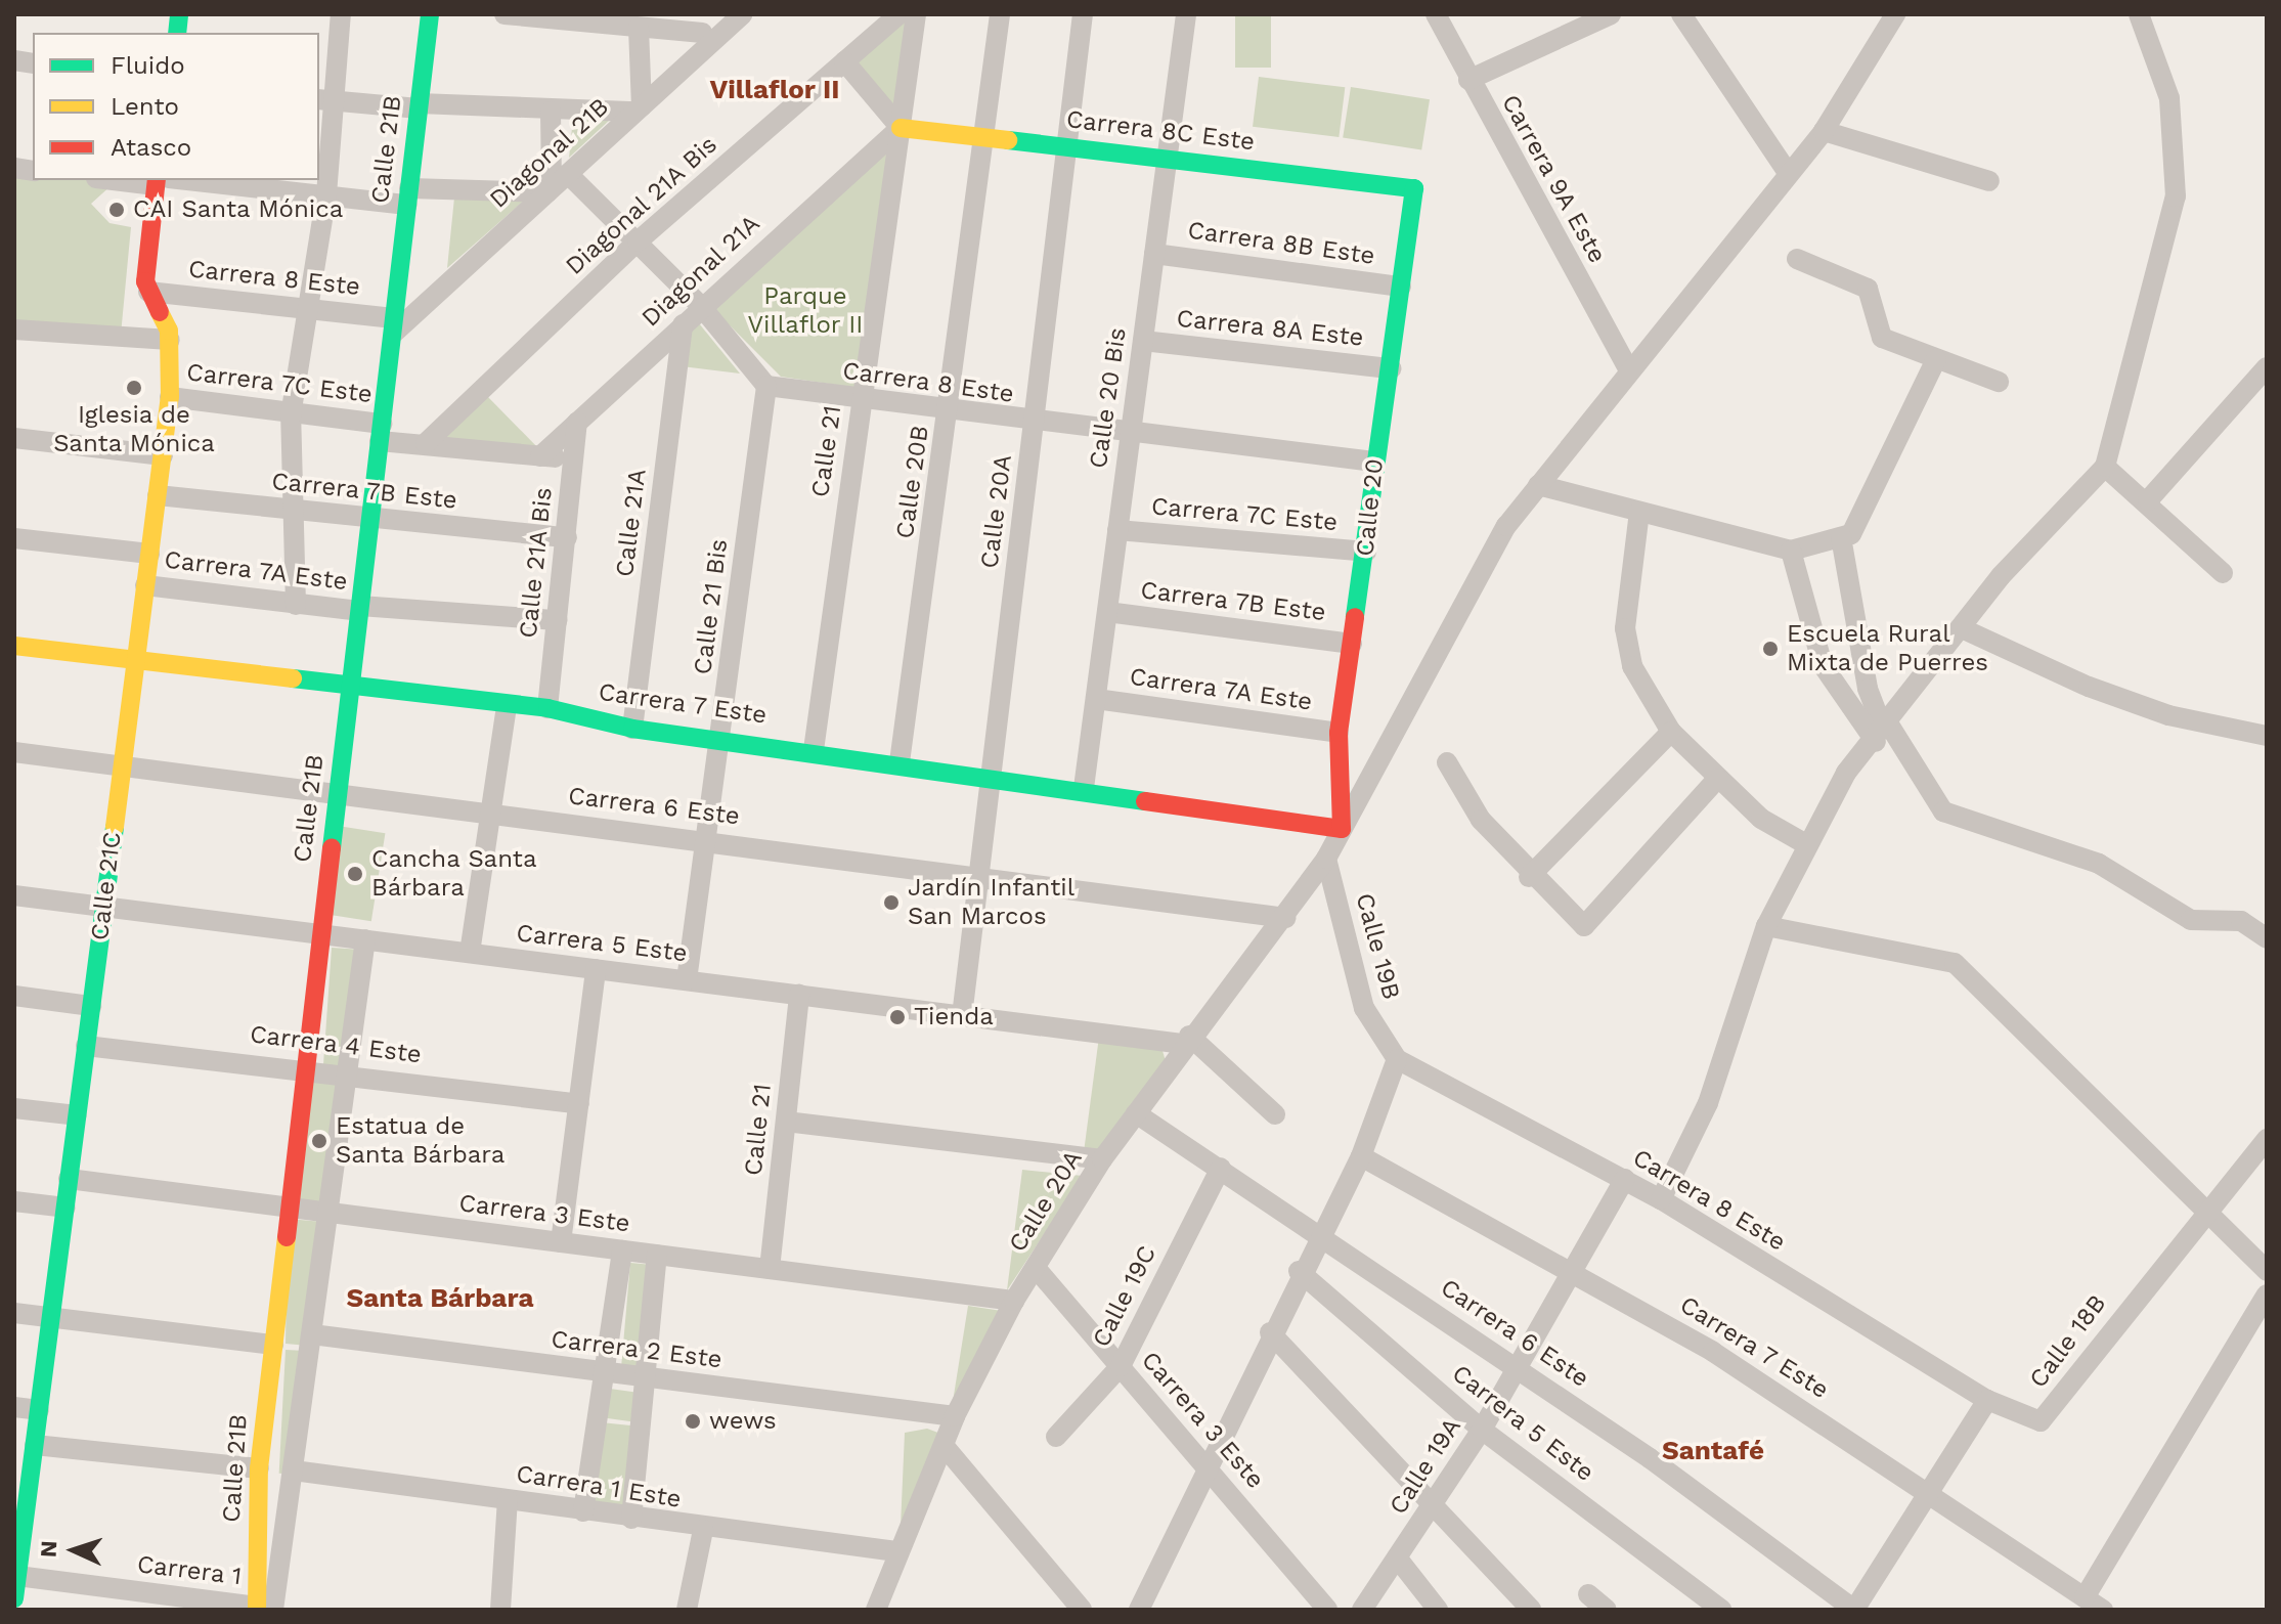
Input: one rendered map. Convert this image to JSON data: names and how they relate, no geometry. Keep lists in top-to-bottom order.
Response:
{
  "streets": {
    "street": [
      "Carrera 8C Este",
      "Calle 21B",
      "Diagonal 21B",
      "Carrera 9A Este",
      "Diagonal 21A Bis",
      "Carrera 8B Este",
      "Diagonal 21A",
      "Carrera 8 Este",
      "Carrera 8A Este",
      "Carrera 7C Este",
      "Calle 20 Bis",
      "Calle 21",
      "Calle 20B",
      "Carrera 7B Este",
      "Calle 20",
      "Calle 20A",
      "Calle 21A",
      "Calle 21A Bis",
      "Carrera 7A Este",
      "Calle 21 Bis",
      "Carrera 7 Este",
      "Carrera 6 Este",
      "Calle 21C",
      "Carrera 5 Este",
      "Calle 19B",
      "Carrera 4 Este",
      "Carrera 3 Este",
      "Calle 19C",
      "Calle 18B",
      "Carrera 2 Este",
      "Calle 19A",
      "Carrera 1 Este",
      "Carrera 1"
    ]
  },
  "crossings": [
    ["Carrera 8C Este", "Diagonal 21A"],
    ["Carrera 8C Este", "Calle 20 Bis"],
    ["Carrera 8C Este", "Calle 21"],
    ["Carrera 8C Este", "Calle 20B"],
    ["Carrera 8C Este", "Calle 20"],
    ["Carrera 8C Este", "Calle 20A"],
    ["Calle 21B", "Diagonal 21B"],
    ["Calle 21B", "Carrera 8 Este"],
    ["Calle 21B", "Carrera 7C Este"],
    ["Calle 21B", "Carrera 7B Este"],
    ["Calle 21B", "Carrera 7A Este"],
    ["Calle 21B", "Carrera 7 Este"],
    ["Calle 21B", "Carrera 6 Este"],
    ["Calle 21B", "Carrera 5 Este"],
    ["Calle 21B", "Carrera 4 Este"],
    ["Calle 21B", "Carrera 3 Este"],
    ["Calle 21B", "Carrera 1"],
    ["Diagonal 21B", "Carrera 8 Este"],
    ["Diagonal 21A Bis", "Carrera 7C Este"],
    ["Carrera 8B Este", "Calle 20 Bis"],
    ["Carrera 8B Este", "Calle 20"],
    ["Diagonal 21A", "Carrera 7C Este"],
    ["Diagonal 21A", "Calle 21"],
    ["Diagonal 21A", "Calle 21A"],
    ["Diagonal 21A", "Calle 21A Bis"],
    ["Carrera 8 Este", "Calle 20 Bis"],
    ["Carrera 8 Este", "Calle 21"],
    ["Carrera 8 Este", "Calle 20B"],
    ["Carrera 8 Este", "Calle 20"],
    ["Carrera 8 Este", "Calle 20A"],
    ["Carrera 8 Este", "Calle 21 Bis"],
    ["Carrera 8 Este", "Calle 21C"],
    ["Carrera 8 Este", "Calle 19B"],
    ["Carrera 8 Este", "Calle 18B"],
    ["Carrera 8 Este", "Calle 19A"],
    ["Carrera 8A Este", "Calle 20 Bis"],
    ["Carrera 8A Este", "Calle 20"],
    ["Carrera 7C Este", "Calle 20 Bis"],
    ["Carrera 7C Este", "Calle 20"],
    ["Carrera 7C Este", "Calle 21A Bis"],
    ["Carrera 7C Este", "Calle 21C"],
    ["Calle 20 Bis", "Carrera 7B Este"],
    ["Calle 20 Bis", "Carrera 7A Este"],
    ["Calle 20 Bis", "Carrera 7 Este"],
    ["Calle 21", "Carrera 7 Este"],
    ["Calle 21", "Carrera 5 Este"],
    ["Calle 21", "Carrera 3 Este"],
    ["Calle 20B", "Carrera 7 Este"],
    ["Carrera 7B Este", "Calle 20"],
    ["Carrera 7B Este", "Calle 21A Bis"],
    ["Carrera 7B Este", "Calle 21C"],
    ["Calle 20", "Carrera 7A Este"],
    ["Calle 20", "Carrera 7 Este"],
    ["Calle 20A", "Carrera 7 Este"],
    ["Calle 20A", "Carrera 6 Este"],
    ["Calle 20A", "Carrera 5 Este"],
    ["Calle 20A", "Calle 19B"],
    ["Calle 20A", "Carrera 3 Este"],
    ["Calle 20A", "Carrera 2 Este"],
    ["Calle 20A", "Carrera 1 Este"],
    ["Calle 21A", "Carrera 7 Este"],
    ["Calle 21A Bis", "Carrera 7A Este"],
    ["Calle 21A Bis", "Carrera 7 Este"],
    ["Carrera 7A Este", "Calle 21C"],
    ["Calle 21 Bis", "Carrera 7 Este"],
    ["Calle 21 Bis", "Carrera 6 Este"],
    ["Calle 21 Bis", "Carrera 5 Este"],
    ["Carrera 7 Este", "Calle 21C"],
    ["Carrera 7 Este", "Calle 19A"],
    ["Carrera 6 Este", "Calle 21C"],
    ["Carrera 6 Este", "Calle 19C"],
    ["Carrera 6 Este", "Calle 19A"],
    ["Calle 21C", "Carrera 5 Este"],
    ["Calle 21C", "Carrera 4 Este"],
    ["Calle 21C", "Carrera 3 Este"],
    ["Calle 21C", "Carrera 1"],
    ["Carrera 5 Este", "Calle 19A"],
    ["Carrera 3 Este", "Calle 19C"]
  ],
  "districts": ["Villaflor II", "Santa Bárbara", "Santafé"],
  "parks": ["Parque Villaflor II"],
  "places": [
    "CAI Santa Mónica",
    "Iglesia de Santa Mónica",
    "Escuela Rural Mixta de Puerres",
    "Cancha Santa Bárbara",
    "Jardín Infantil San Marcos",
    "Tienda",
    "Estatua de Santa Bárbara",
    "wews"
  ],
  "legend": ["Fluido", "Lento", "Atasco"],
  "north": "left"
}
